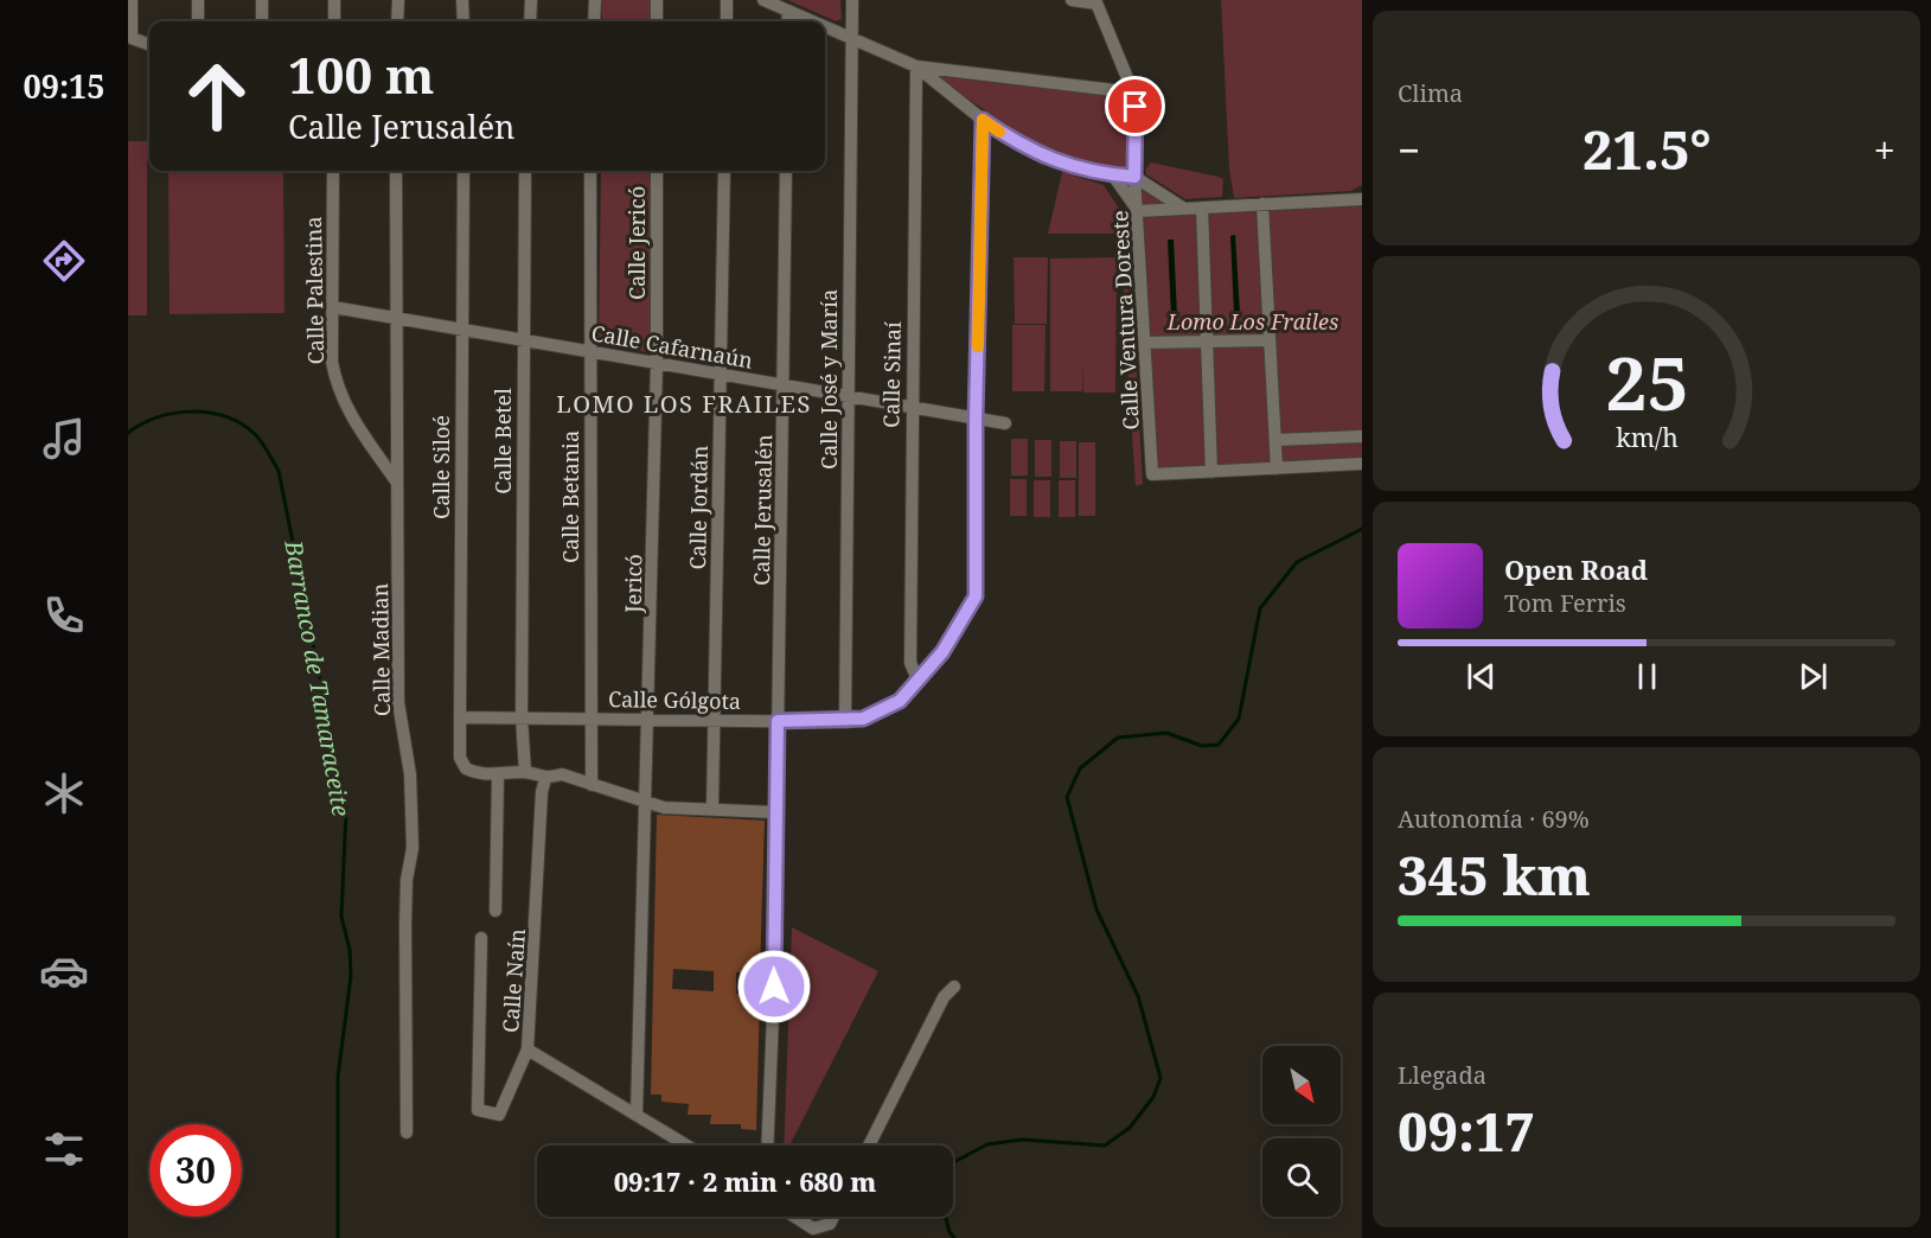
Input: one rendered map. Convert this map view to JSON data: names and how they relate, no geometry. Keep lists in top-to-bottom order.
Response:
{
  "streets": {
    "street": [
      "Calle Jericó",
      "Calle Palestina",
      "Calle Ventura Doreste",
      "Calle Cafarnaún",
      "Calle Sinaí",
      "Calle José y María",
      "Calle Betel",
      "Calle Siloé",
      "Calle Betania",
      "Calle Jordán",
      "Calle Jerusalén",
      "Jericó",
      "Calle Madian",
      "Calle Gólgota",
      "Calle Naín"
    ]
  },
  "crossings": [
    ["Calle Jericó", "Calle Cafarnaún"],
    ["Calle Jericó", "Jericó"],
    ["Calle Palestina", "Calle Cafarnaún"],
    ["Calle Palestina", "Calle Madian"],
    ["Calle Cafarnaún", "Calle Sinaí"],
    ["Calle Cafarnaún", "Calle José y María"],
    ["Calle Cafarnaún", "Calle Betel"],
    ["Calle Cafarnaún", "Calle Siloé"],
    ["Calle Cafarnaún", "Calle Betania"],
    ["Calle Cafarnaún", "Calle Jordán"],
    ["Calle Cafarnaún", "Calle Jerusalén"],
    ["Calle Cafarnaún", "Jericó"],
    ["Calle Cafarnaún", "Calle Madian"],
    ["Calle Cafarnaún", "Calle Gólgota"],
    ["Calle Sinaí", "Calle Gólgota"],
    ["Calle José y María", "Calle Gólgota"],
    ["Calle Betel", "Calle Gólgota"],
    ["Calle Siloé", "Calle Gólgota"],
    ["Calle Betania", "Calle Gólgota"],
    ["Calle Jordán", "Calle Gólgota"],
    ["Calle Jerusalén", "Calle Gólgota"],
    ["Jericó", "Calle Gólgota"]
  ],
  "districts": ["LOMO LOS FRAILES"],
  "water": ["Barranco de Tamaraceite"],
  "parks": ["Lomo Los Frailes"],
  "north": "bottom right",
  "page": {
    "tabs": "09:15",
    "tile": [
      "Clima",
      ["Autonomía · 69%", "345 km"],
      ["Llegada", "09:17"]
    ],
    "turn": ["100 m", "Calle Jerusalén"],
    "heat": ["−", "21.5°", "+"],
    "song": ["Open Road", "Tom Ferris"],
    "limit": "30",
    "trip": "09:17 · 2 min · 680 m",
    "gauge": ["25", "km/h"]
  }
}
